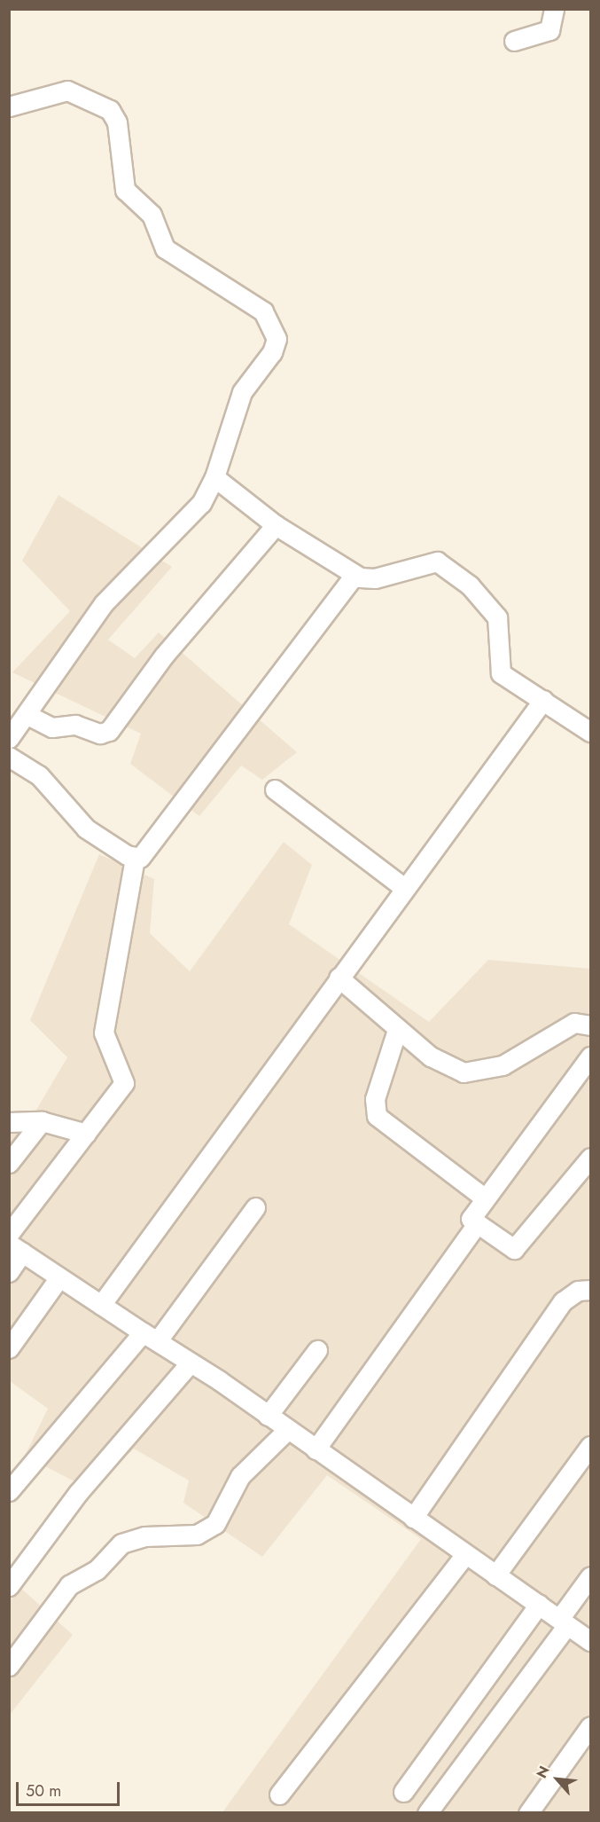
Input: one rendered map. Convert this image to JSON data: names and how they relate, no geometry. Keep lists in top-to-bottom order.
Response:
{
  "scale_bar": "50 m",
  "north": "top left"
}
